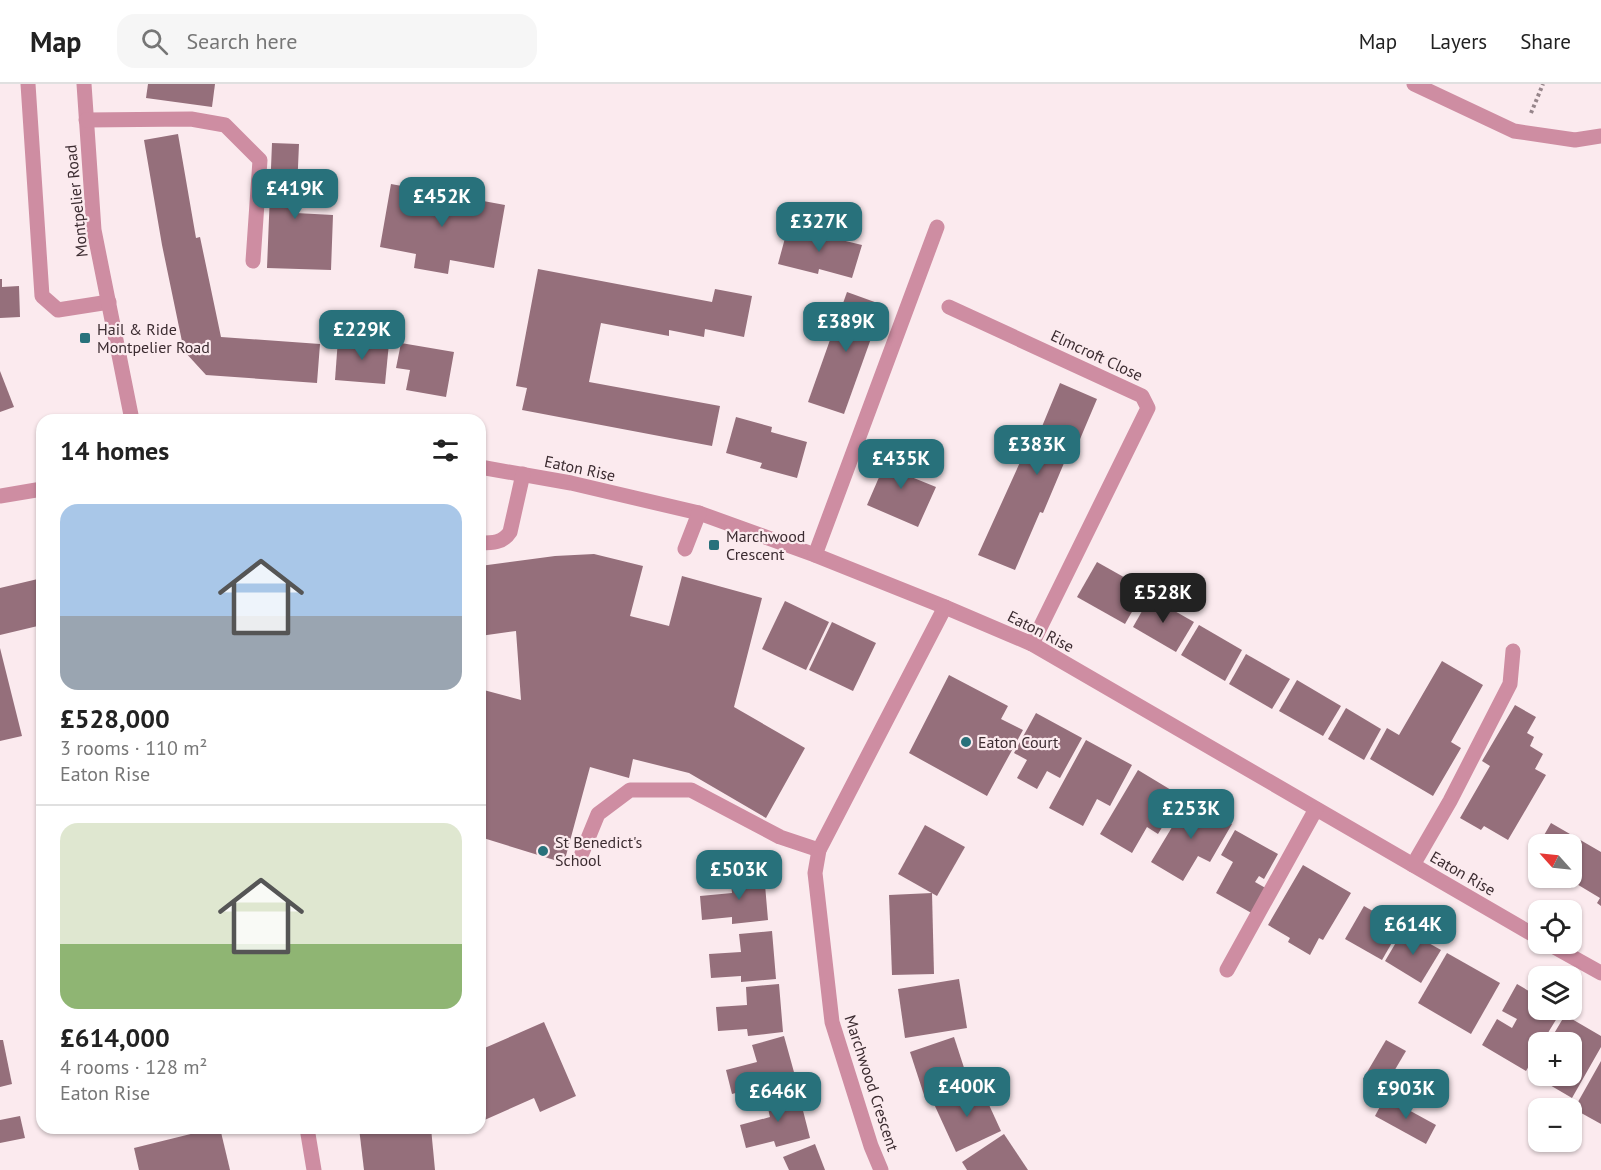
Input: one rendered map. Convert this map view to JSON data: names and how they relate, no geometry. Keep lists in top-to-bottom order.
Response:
{
  "streets": {
    "street": [
      "Montpelier Road",
      "Elmcroft Close",
      "Eaton Rise",
      "Marchwood Crescent"
    ]
  },
  "crossings": [
    ["Elmcroft Close", "Eaton Rise"],
    ["Eaton Rise", "Marchwood Crescent"]
  ],
  "places": {
    "transit": ["Hail & Ride Montpelier Road", "Marchwood Crescent"],
    "other": ["Eaton Court", "St Benedict's School"]
  },
  "north": "top left",
  "page": {
    "header": "Map",
    "search": "Search here",
    "nav": ["Map", "Layers", "Share"],
    "price": [
      "£419K",
      "£452K",
      "£327K",
      "£389K",
      "£229K",
      "£383K",
      "£435K",
      "£528K",
      "£253K",
      "£503K",
      "£614K",
      "£400K",
      "£903K",
      "£646K"
    ],
    "heading": "14 homes",
    "list": [
      {
        "name": "£528,000",
        "note": "3 rooms · 110 m² · Eaton Rise"
      },
      {
        "name": "£614,000",
        "note": "4 rooms · 128 m² · Eaton Rise"
      }
    ],
    "map_buttons": ["+", "−"]
  }
}
